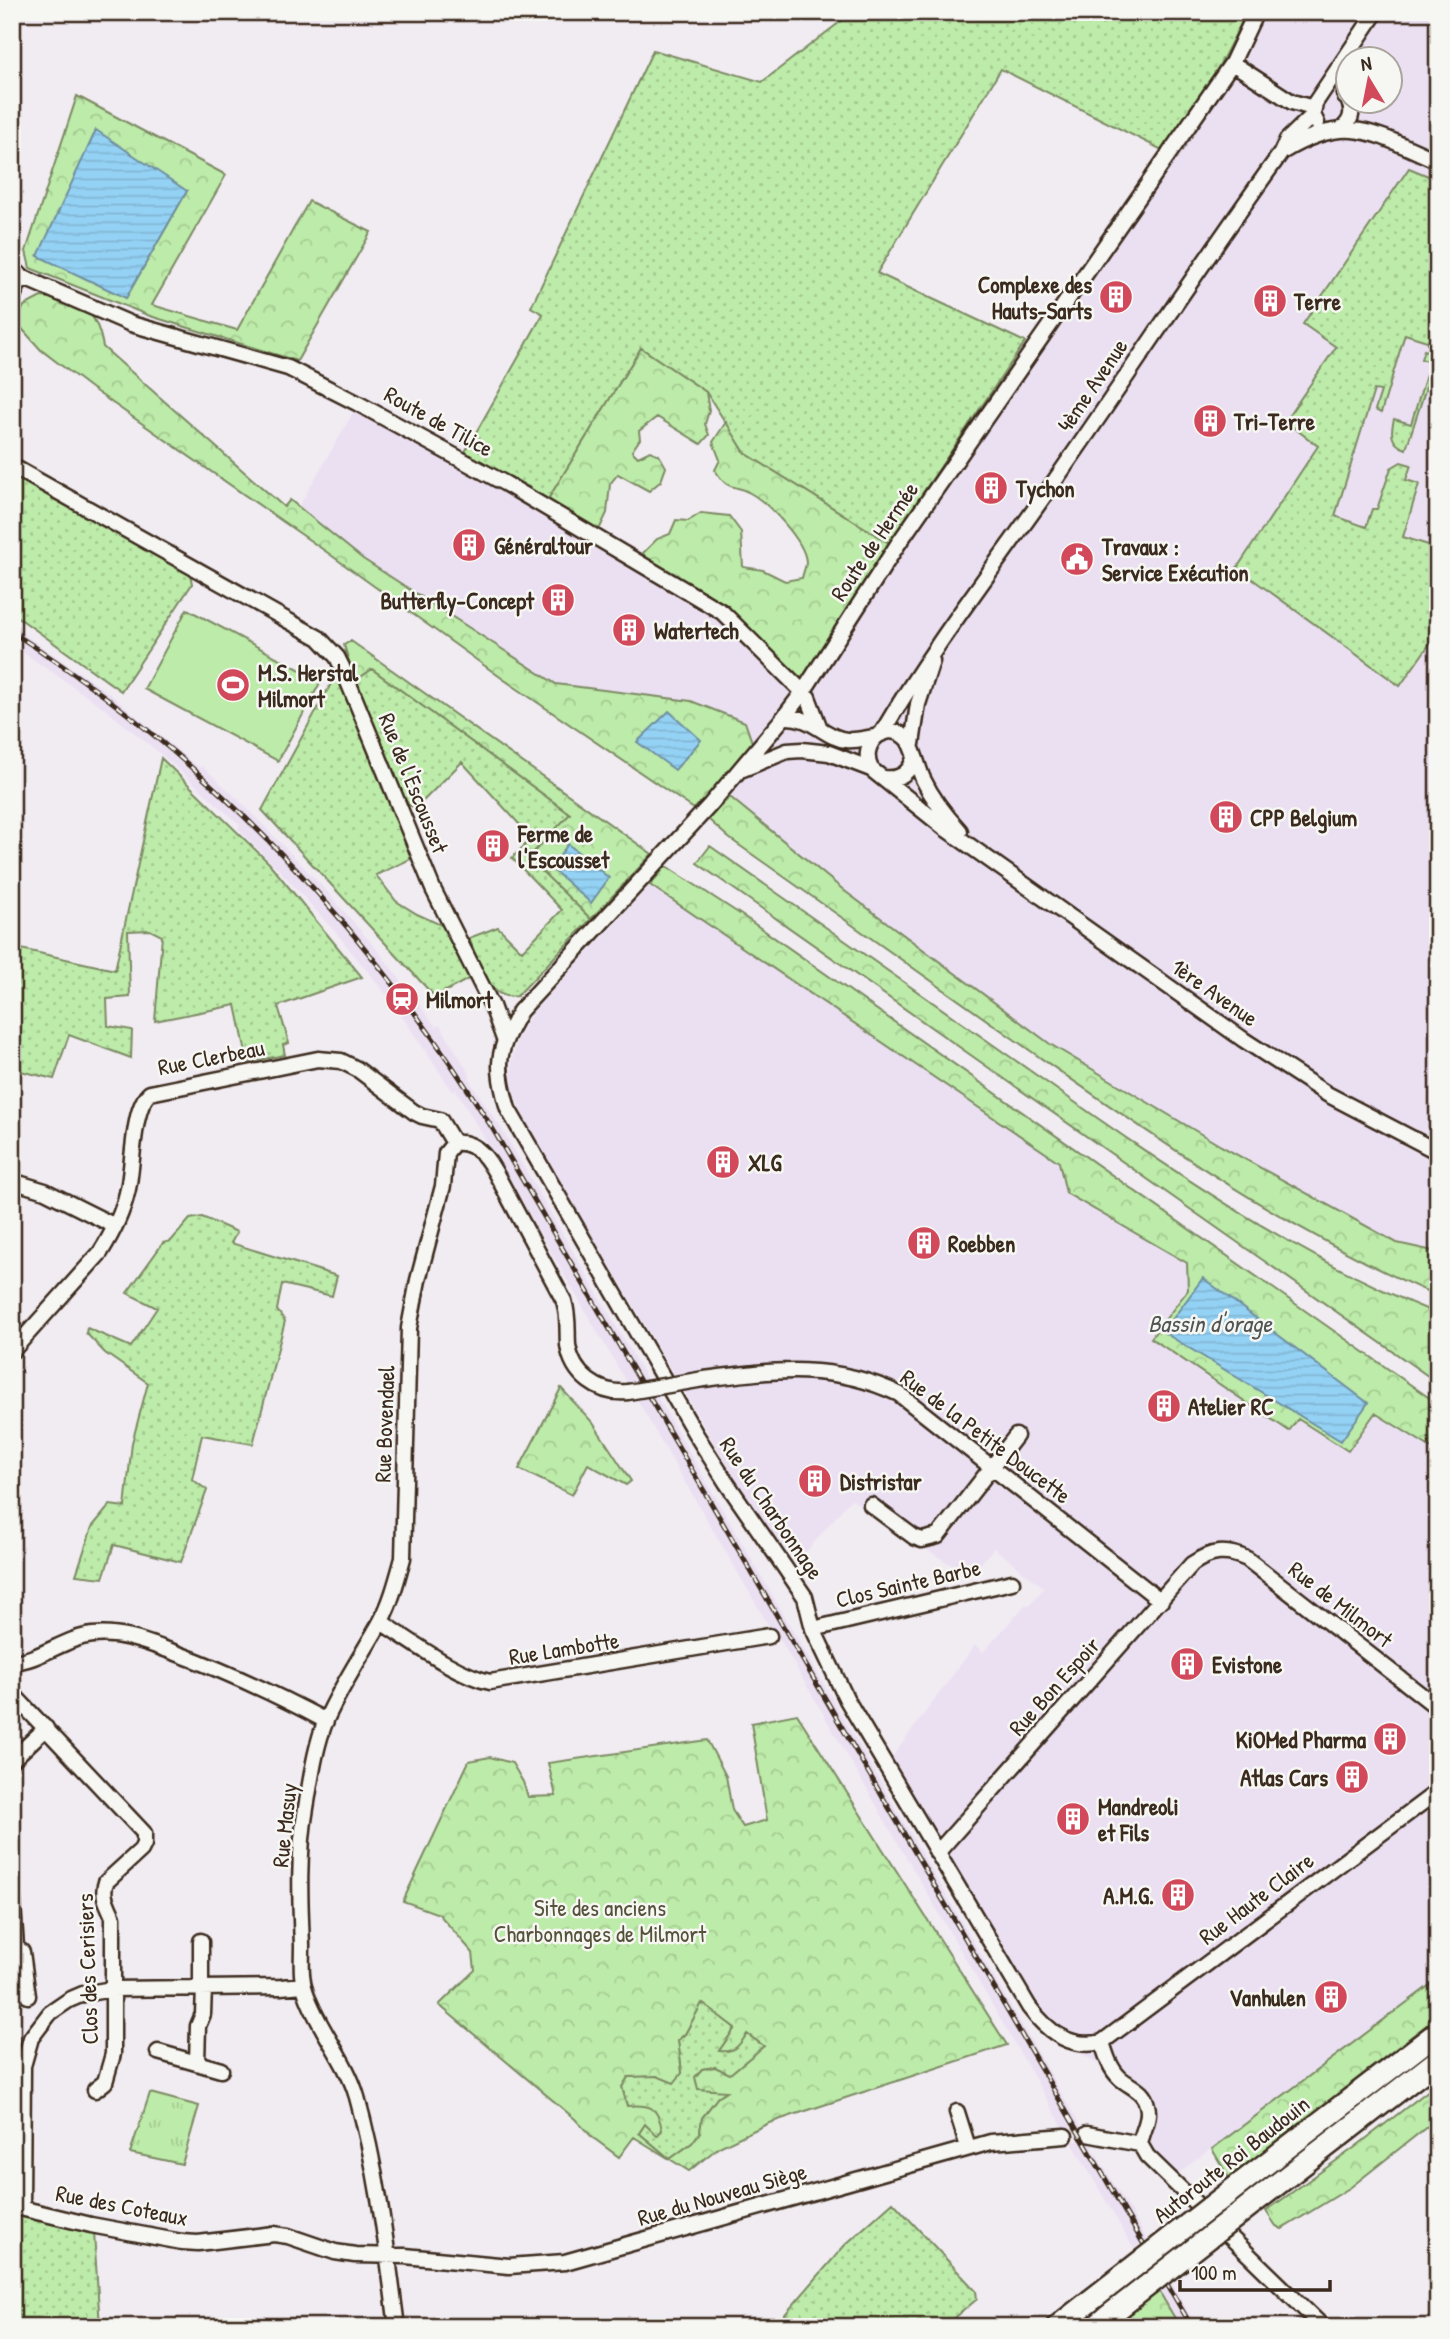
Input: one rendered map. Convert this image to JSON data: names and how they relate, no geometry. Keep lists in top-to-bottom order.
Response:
{
  "streets": {
    "highway": ["Autoroute Roi Baudouin"],
    "street": [
      "4ème Avenue",
      "Route de Tilice",
      "Route de Hermée",
      "Rue de l'Escousset",
      "1ère Avenue",
      "Rue Clerbeau",
      "Rue Bovendael",
      "Rue de la Petite Doucette",
      "Rue du Charbonnage",
      "Clos Sainte Barbe",
      "Rue de Milmort",
      "Rue Lambotte",
      "Rue Bon Espoir",
      "Rue Masuy",
      "Rue Haute Claire",
      "Clos des Cerisiers",
      "Rue du Nouveau Siège",
      "Rue des Coteaux"
    ]
  },
  "crossings": [
    ["4ème Avenue", "1ère Avenue"],
    ["Route de Tilice", "Route de Hermée"],
    ["Route de Hermée", "Rue de l'Escousset"],
    ["Route de Hermée", "1ère Avenue"],
    ["Route de Hermée", "Rue du Charbonnage"],
    ["Rue Clerbeau", "Rue Bovendael"],
    ["Rue Clerbeau", "Rue de la Petite Doucette"],
    ["Rue Bovendael", "Rue de la Petite Doucette"],
    ["Rue Bovendael", "Rue Lambotte"],
    ["Rue Bovendael", "Rue Masuy"],
    ["Rue de la Petite Doucette", "Rue Bon Espoir"],
    ["Rue du Charbonnage", "Clos Sainte Barbe"],
    ["Rue du Charbonnage", "Rue Bon Espoir"],
    ["Rue du Charbonnage", "Rue Haute Claire"],
    ["Rue de Milmort", "Rue Bon Espoir"],
    ["Rue Masuy", "Rue du Nouveau Siège"],
    ["Rue Masuy", "Rue des Coteaux"],
    ["Rue du Nouveau Siège", "Rue des Coteaux"]
  ],
  "water": ["Bassin d'orage"],
  "parks": ["Site des anciens Charbonnages de Milmort"],
  "places": {
    "building": [
      "Complexe des Hauts-Sarts",
      "Terre",
      "Tri-Terre",
      "Tychon",
      "Généraltour",
      "Butterfly-Concept",
      "Watertech",
      "CPP Belgium",
      "Ferme de l'Escousset",
      "XLG",
      "Roebben",
      "Atelier RC",
      "Distristar",
      "Evistone",
      "KiOMed Pharma",
      "Atlas Cars",
      "Mandreoli et Fils",
      "A.M.G.",
      "Vanhulen"
    ],
    "public building": ["Travaux : Service Exécution"],
    "sports": ["M.S. Herstal Milmort"],
    "station": ["Milmort"]
  },
  "scale_bar": "100 m",
  "north": "top"
}
